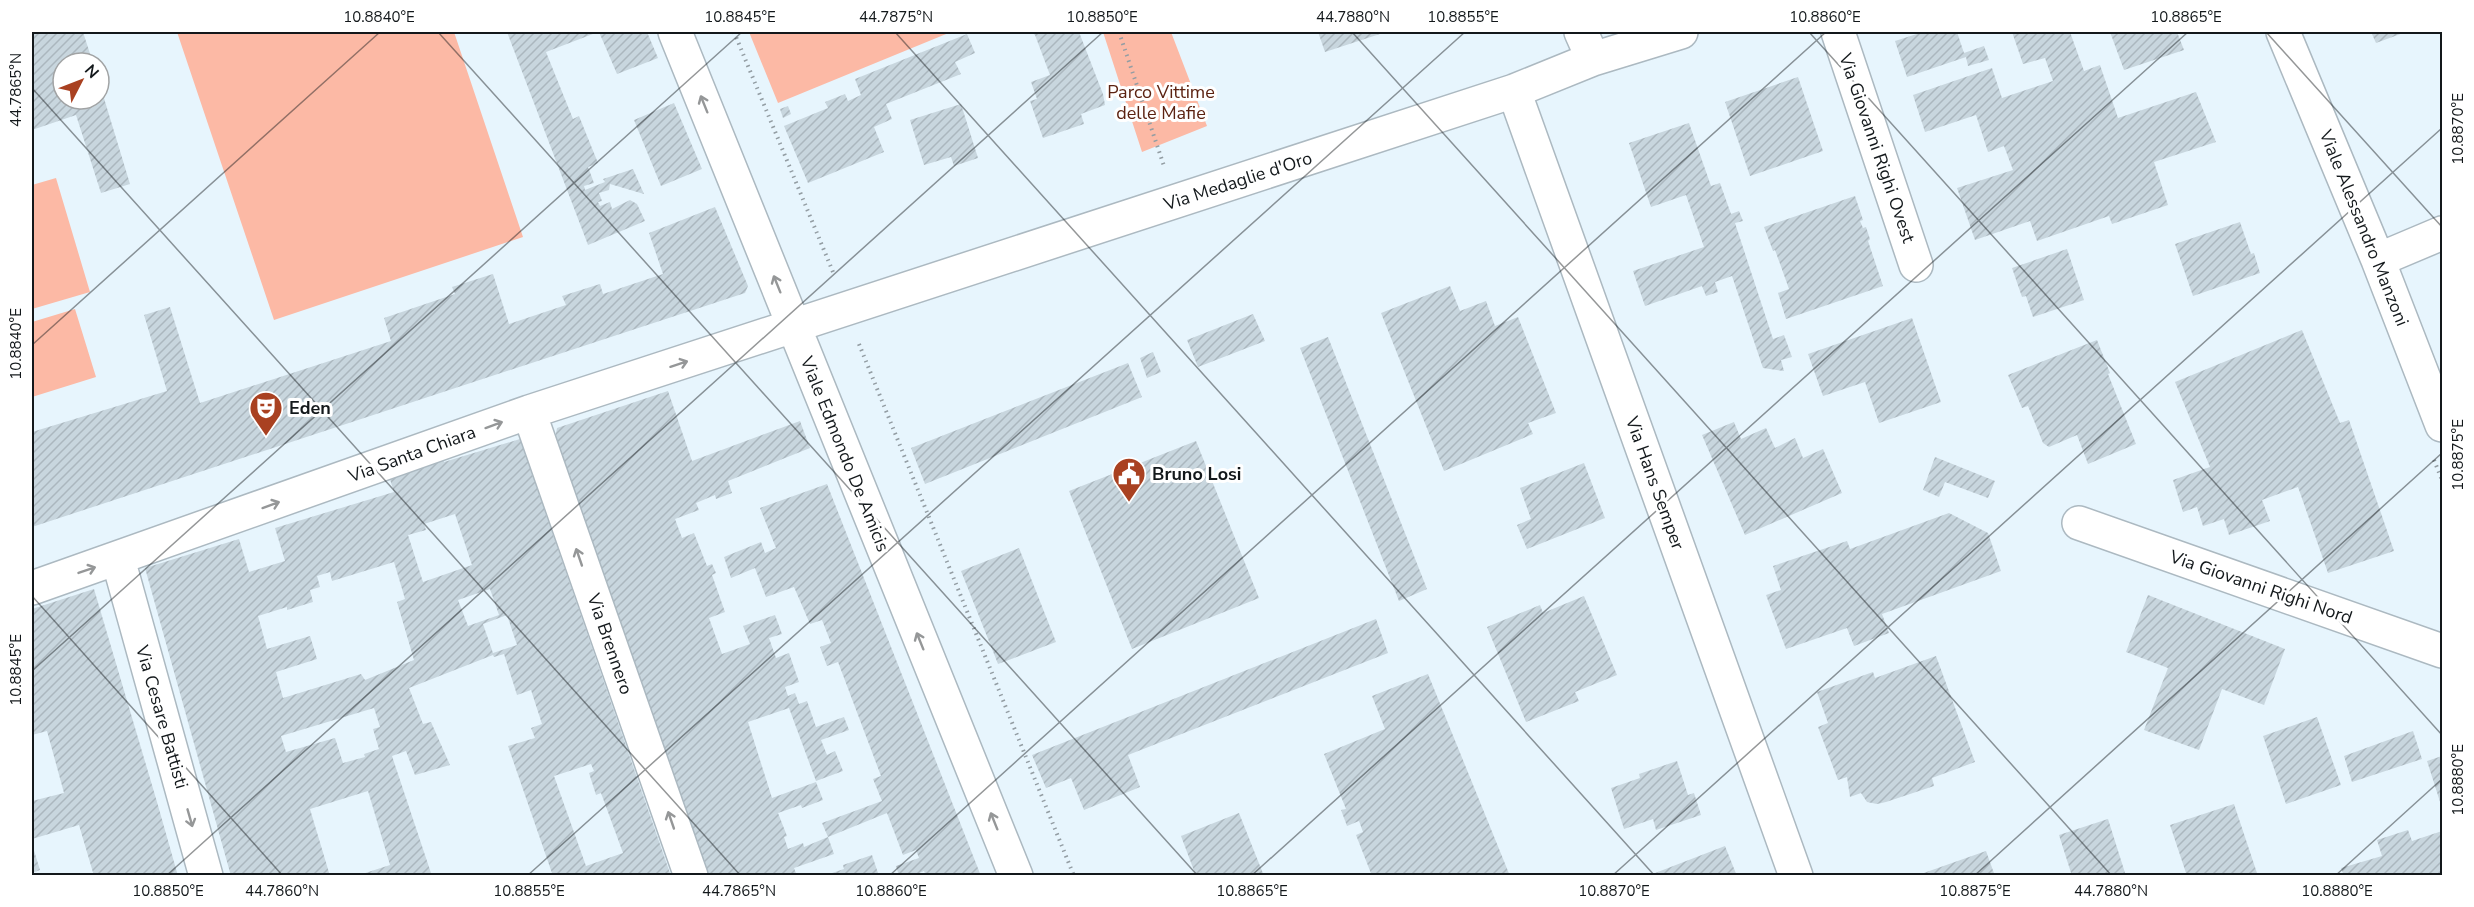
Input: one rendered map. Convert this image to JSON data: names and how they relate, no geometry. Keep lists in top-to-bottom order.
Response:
{
  "streets": {
    "street": [
      "Via Giovanni Righi Ovest",
      "Via Medaglie d'Oro",
      "Viale Alessandro Manzoni",
      "Via Santa Chiara",
      "Viale Edmondo De Amicis",
      "Via Hans Semper",
      "Via Giovanni Righi Nord",
      "Via Brennero",
      "Via Cesare Battisti"
    ]
  },
  "crossings": [
    ["Via Medaglie d'Oro", "Via Santa Chiara"],
    ["Via Medaglie d'Oro", "Viale Edmondo De Amicis"],
    ["Via Medaglie d'Oro", "Via Hans Semper"],
    ["Via Santa Chiara", "Viale Edmondo De Amicis"],
    ["Via Santa Chiara", "Via Brennero"],
    ["Via Santa Chiara", "Via Cesare Battisti"]
  ],
  "one_way": [
    "Via Santa Chiara",
    "Viale Edmondo De Amicis",
    "Via Brennero",
    "Via Cesare Battisti"
  ],
  "parks": ["Parco Vittime delle Mafie"],
  "places": {
    "theatre": ["Eden"],
    "public building": ["Bruno Losi"]
  },
  "north": "top right",
  "coordinates": [
    "10.8840°E",
    "10.8845°E",
    "44.7875°N",
    "10.8850°E",
    "44.7880°N",
    "10.8855°E",
    "10.8860°E",
    "10.8865°E",
    "44.7865°N",
    "10.8870°E",
    "10.8875°E",
    "10.8880°E",
    "44.7860°N"
  ]
}
